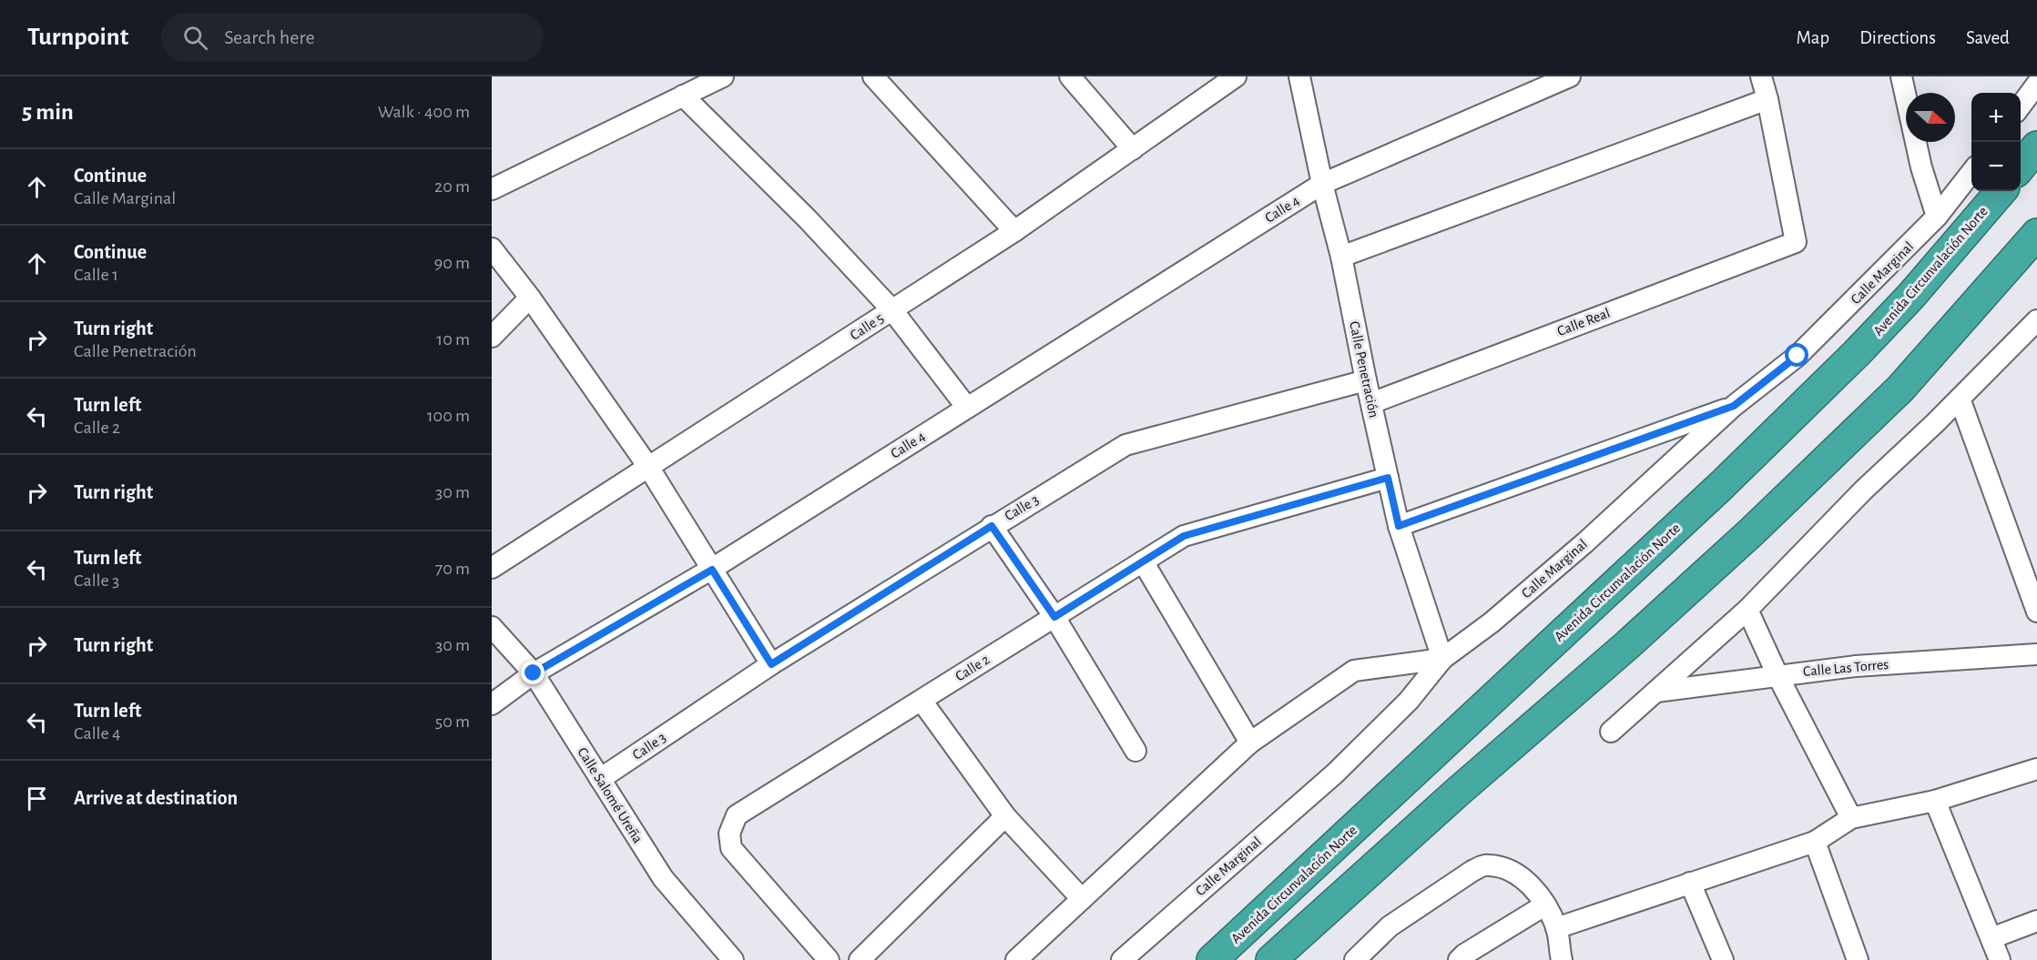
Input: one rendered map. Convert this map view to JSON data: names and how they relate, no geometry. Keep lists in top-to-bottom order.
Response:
{
  "streets": {
    "highway": ["Avenida Circunvalación Norte"],
    "street": [
      "Calle 4",
      "Calle Marginal",
      "Calle Real",
      "Calle 5",
      "Calle Penetración",
      "Calle 3",
      "Calle 2",
      "Calle Las Torres",
      "Calle Salomé Ureña"
    ]
  },
  "crossings": [
    ["Calle 4", "Calle Penetración"],
    ["Calle 4", "Calle Salomé Ureña"],
    ["Calle Marginal", "Calle Penetración"],
    ["Calle Real", "Calle Penetración"],
    ["Calle Penetración", "Calle 3"],
    ["Calle Penetración", "Calle 2"],
    ["Calle 3", "Calle Salomé Ureña"]
  ],
  "north": "right",
  "page": {
    "header": "Turnpoint",
    "search": "Search here",
    "nav": ["Map", "Directions", "Saved"],
    "heading": ["5 min", "Walk · 400 m"],
    "map_buttons": ["+", "−"],
    "list": [
      ["Continue", "Calle Marginal", "20 m"],
      ["Continue", "Calle 1", "90 m"],
      ["Turn right", "Calle Penetración", "10 m"],
      ["Turn left", "Calle 2", "100 m"],
      ["Turn right", "30 m"],
      ["Turn left", "Calle 3", "70 m"],
      ["Turn right", "30 m"],
      ["Turn left", "Calle 4", "50 m"],
      "Arrive at destination"
    ]
  }
}
